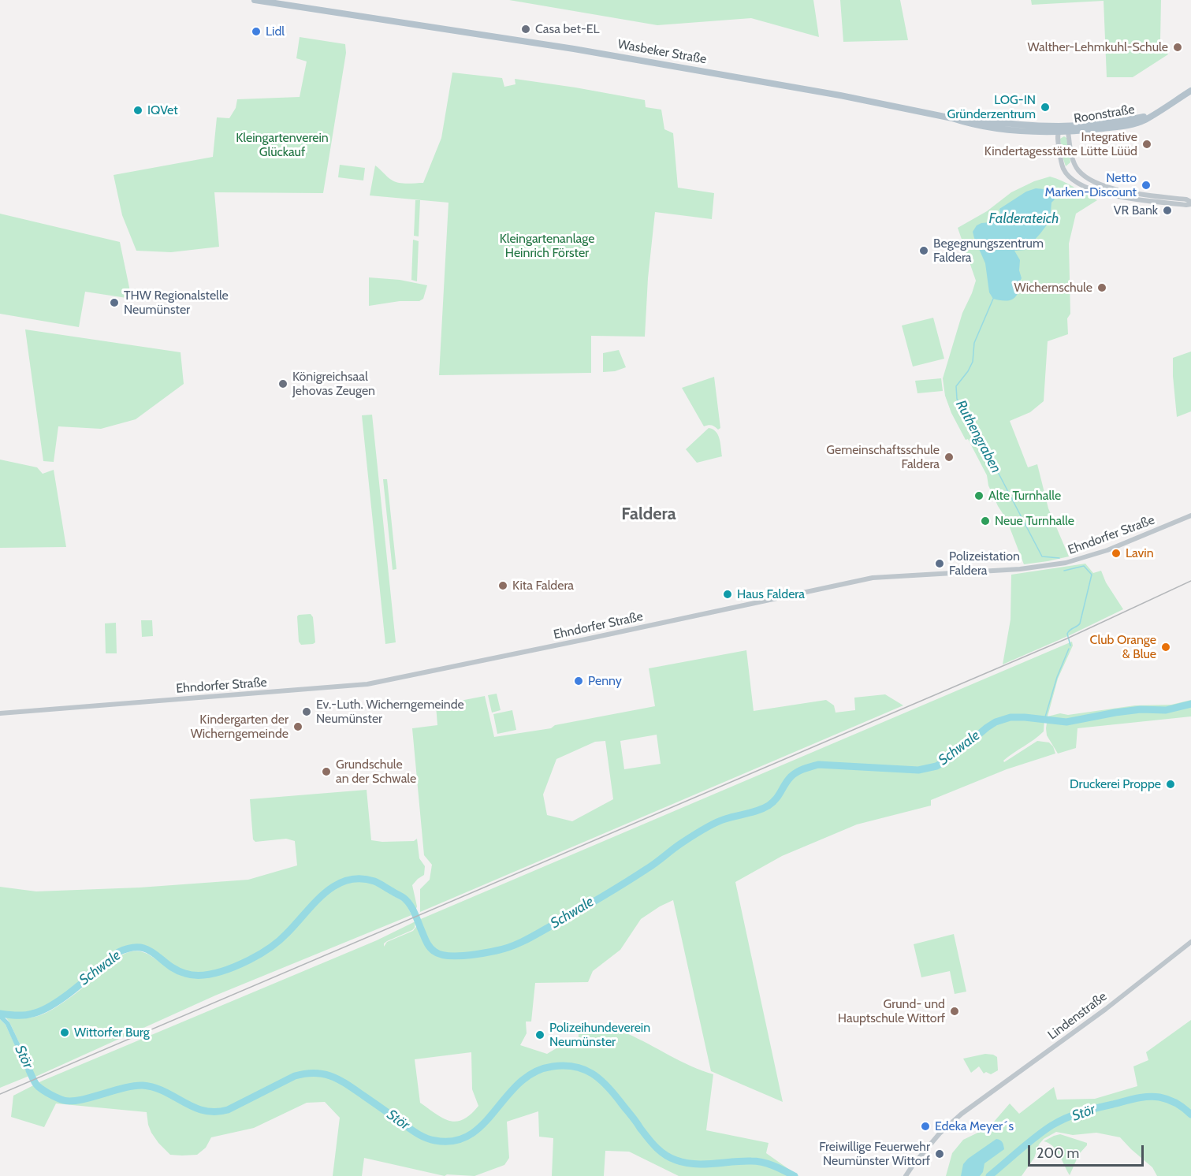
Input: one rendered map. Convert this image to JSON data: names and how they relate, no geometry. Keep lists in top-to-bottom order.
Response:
{
  "streets": {
    "main road": ["Wasbeker Straße", "Roonstraße"],
    "street": ["Ehndorfer Straße", "Lindenstraße"]
  },
  "crossings": [
    ["Wasbeker Straße", "Roonstraße"]
  ],
  "districts": ["Faldera"],
  "water": [
    "Falderateich",
    "Ruthengraben",
    "Schwale",
    "Stör"
  ],
  "parks": ["Kleingartenverein Glückauf", "Kleingartenanlage Heinrich Förster"],
  "places": [
    "Casa bet-EL",
    "Lidl",
    "Walther-Lehmkuhl-Schule",
    "LOG-IN Gründerzentrum",
    "IQVet",
    "Integrative Kindertagesstätte Lütte Lüüd",
    "Netto Marken-Discount",
    "VR Bank",
    "Begegnungszentrum Faldera",
    "Wichernschule",
    "THW Regionalstelle Neumünster",
    "Königreichsaal Jehovas Zeugen",
    "Gemeinschaftsschule Faldera",
    "Alte Turnhalle",
    "Neue Turnhalle",
    "Lavin",
    "Polizeistation Faldera",
    "Kita Faldera",
    "Haus Faldera",
    "Club Orange & Blue",
    "Penny",
    "Ev.-Luth. Wicherngemeinde Neumünster",
    "Kindergarten der Wicherngemeinde",
    "Grundschule an der Schwale",
    "Druckerei Proppe",
    "Grund- und Hauptschule Wittorf",
    "Wittorfer Burg",
    "Polizeihundeverein Neumünster",
    "Edeka Meyer´s",
    "Freiwillige Feuerwehr Neumünster Wittorf"
  ],
  "scale_bar": "200 m"
}
